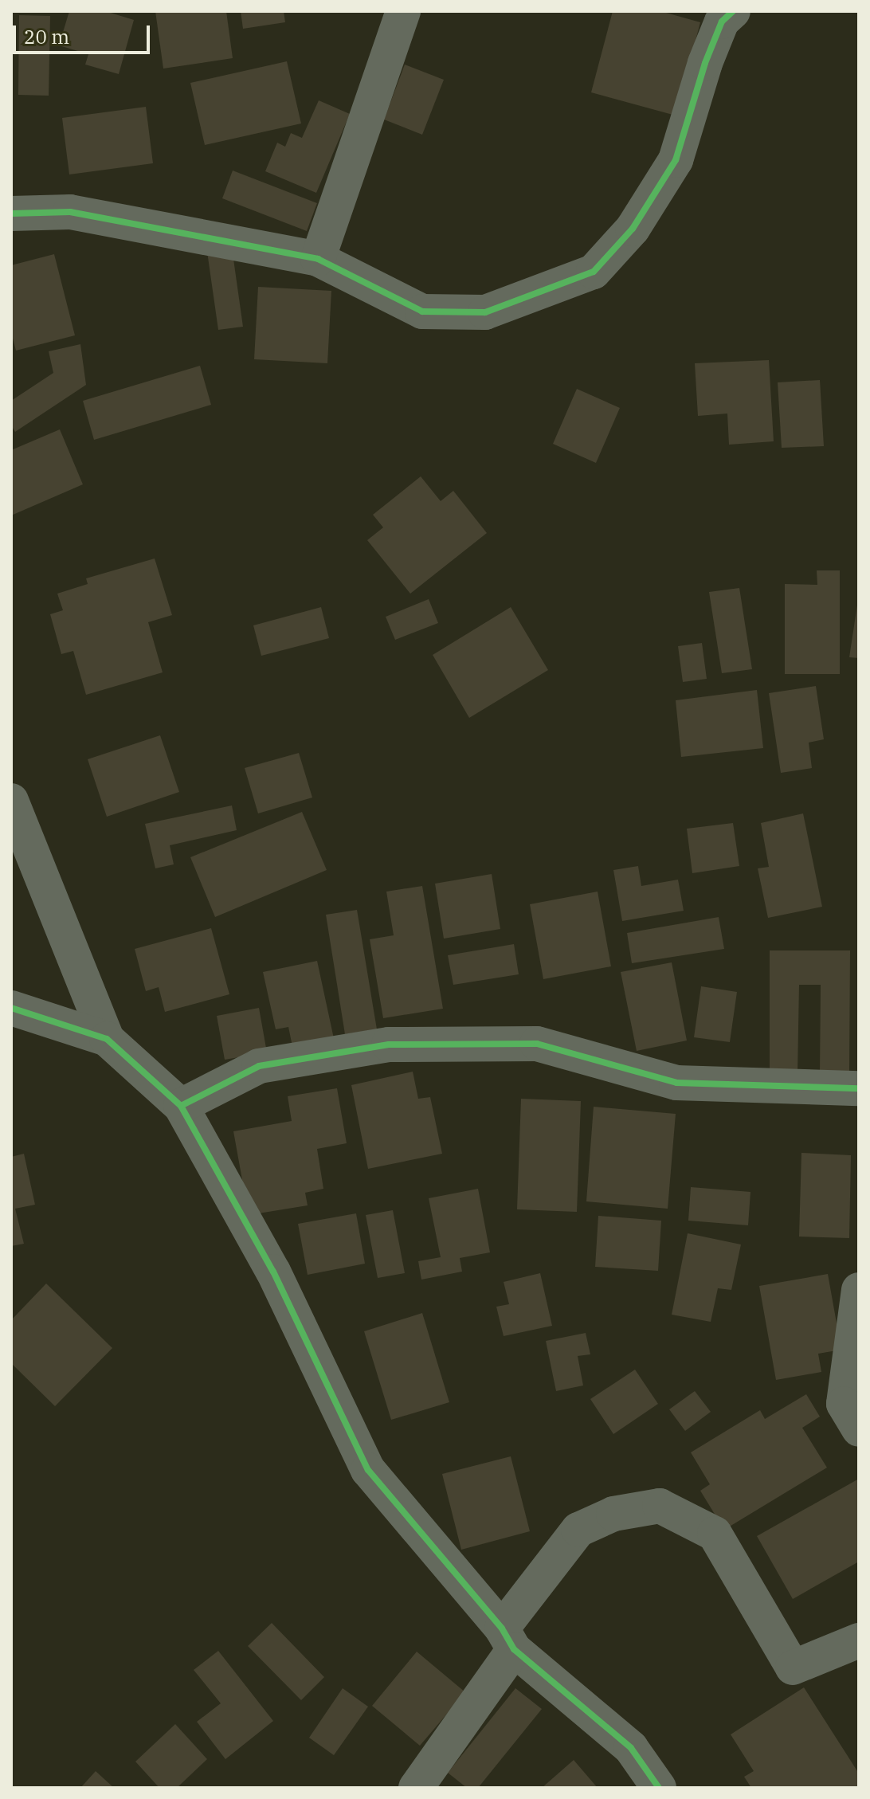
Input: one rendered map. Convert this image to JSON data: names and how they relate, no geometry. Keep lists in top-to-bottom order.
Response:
{
  "scale_bar": "20 m"
}
